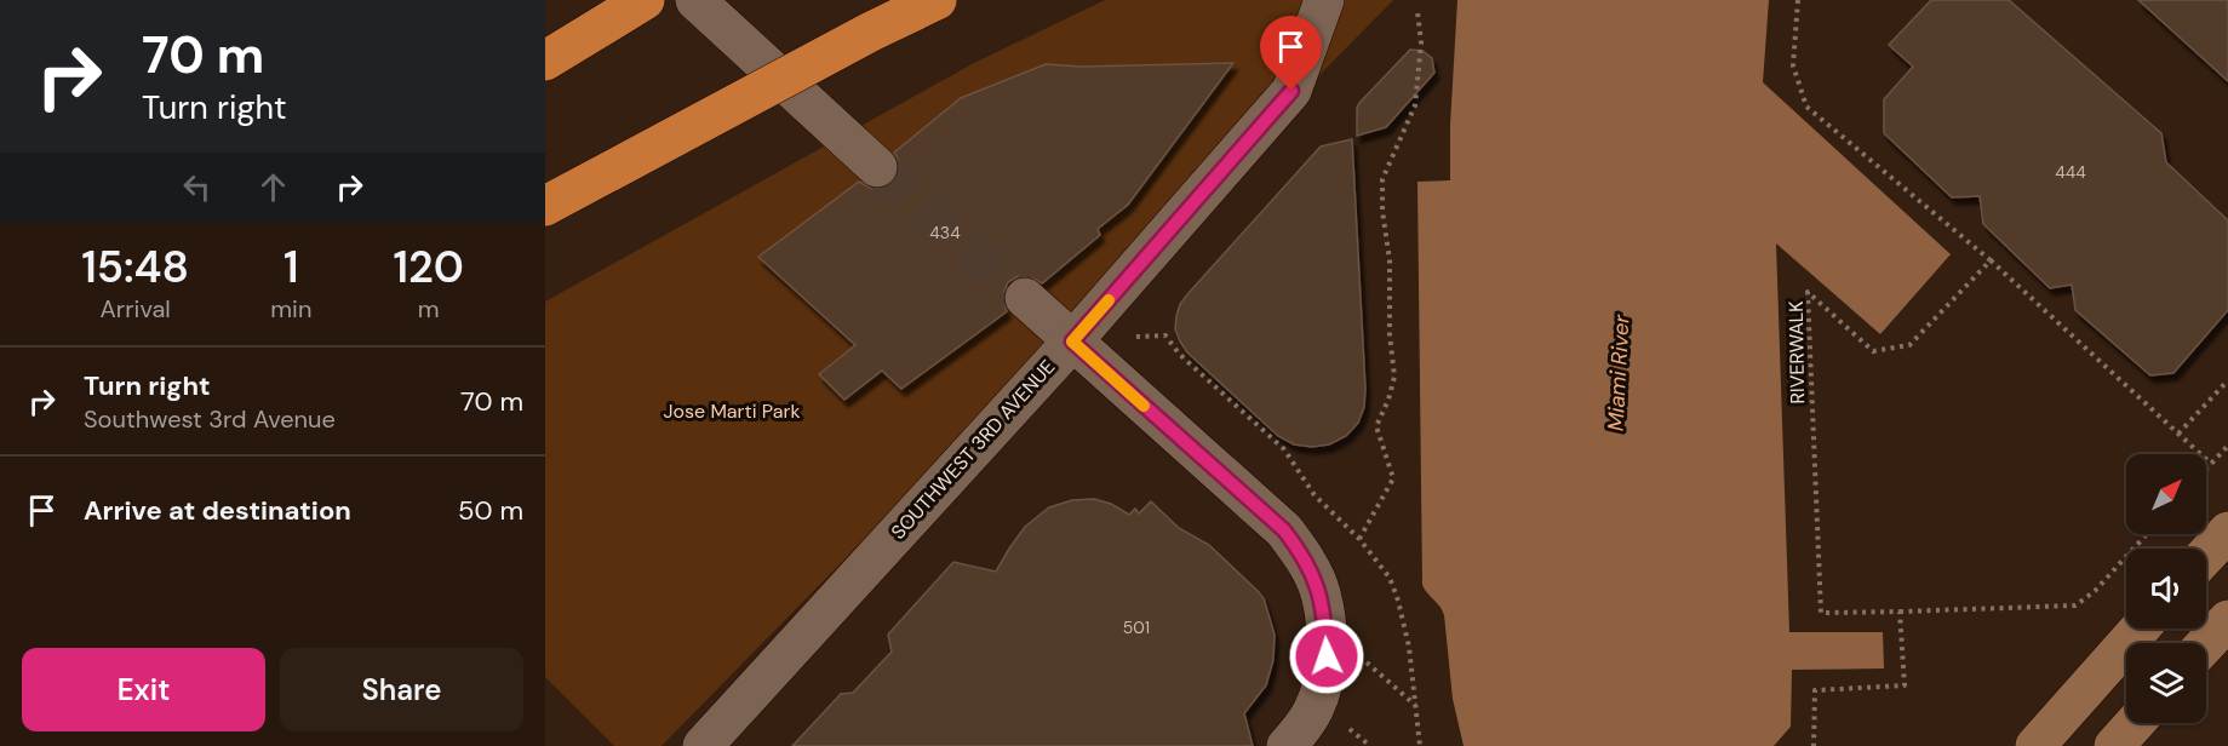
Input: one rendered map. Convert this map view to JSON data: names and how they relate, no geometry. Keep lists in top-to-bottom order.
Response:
{
  "streets": {
    "street": ["SOUTHWEST 3RD AVENUE"],
    "path": ["RIVERWALK"]
  },
  "water": ["Miami River"],
  "parks": ["Jose Marti Park"],
  "house_numbers": ["444", "434", "501"],
  "north": "top right",
  "page": {
    "turn": ["70 m", "Turn right"],
    "eta": [
      "15:48",
      "Arrival",
      "1",
      "min",
      "120",
      "m"
    ],
    "list": [
      {
        "name": "Turn right",
        "note": "Southwest 3rd Avenue",
        "value": "70 m"
      },
      {
        "name": "Arrive at destination",
        "value": "50 m"
      }
    ],
    "buttons": ["Exit", "Share"]
  }
}
